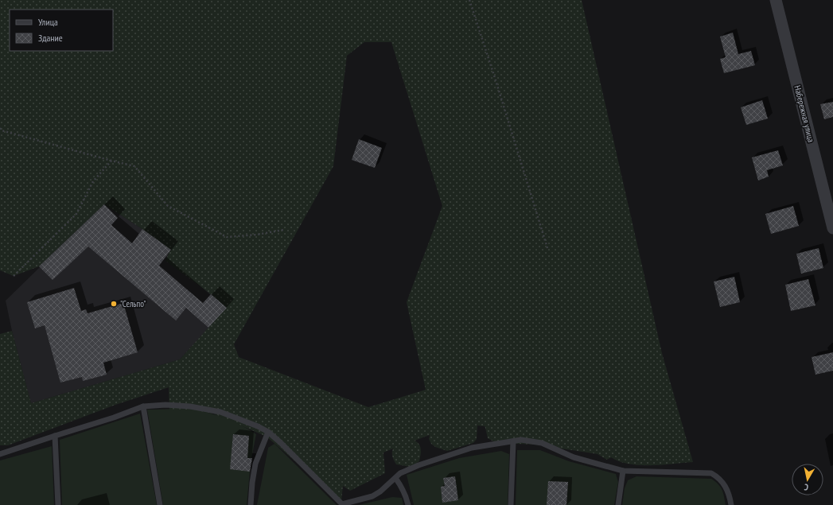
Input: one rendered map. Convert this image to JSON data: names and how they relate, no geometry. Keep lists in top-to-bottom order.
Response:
{
  "streets": {
    "street": ["Набережная улица"]
  },
  "places": ["\"Сельпо\""],
  "legend": ["Улица", "Здание"],
  "north": "bottom"
}
